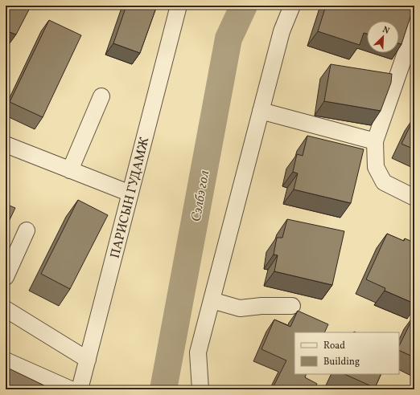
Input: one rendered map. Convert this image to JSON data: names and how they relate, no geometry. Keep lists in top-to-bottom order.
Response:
{
  "streets": {
    "street": ["ПАРИСЫН ГУДАМЖ"]
  },
  "water": ["Сэлбэ гол"],
  "legend": ["Road", "Building"],
  "north": "top right"
}
